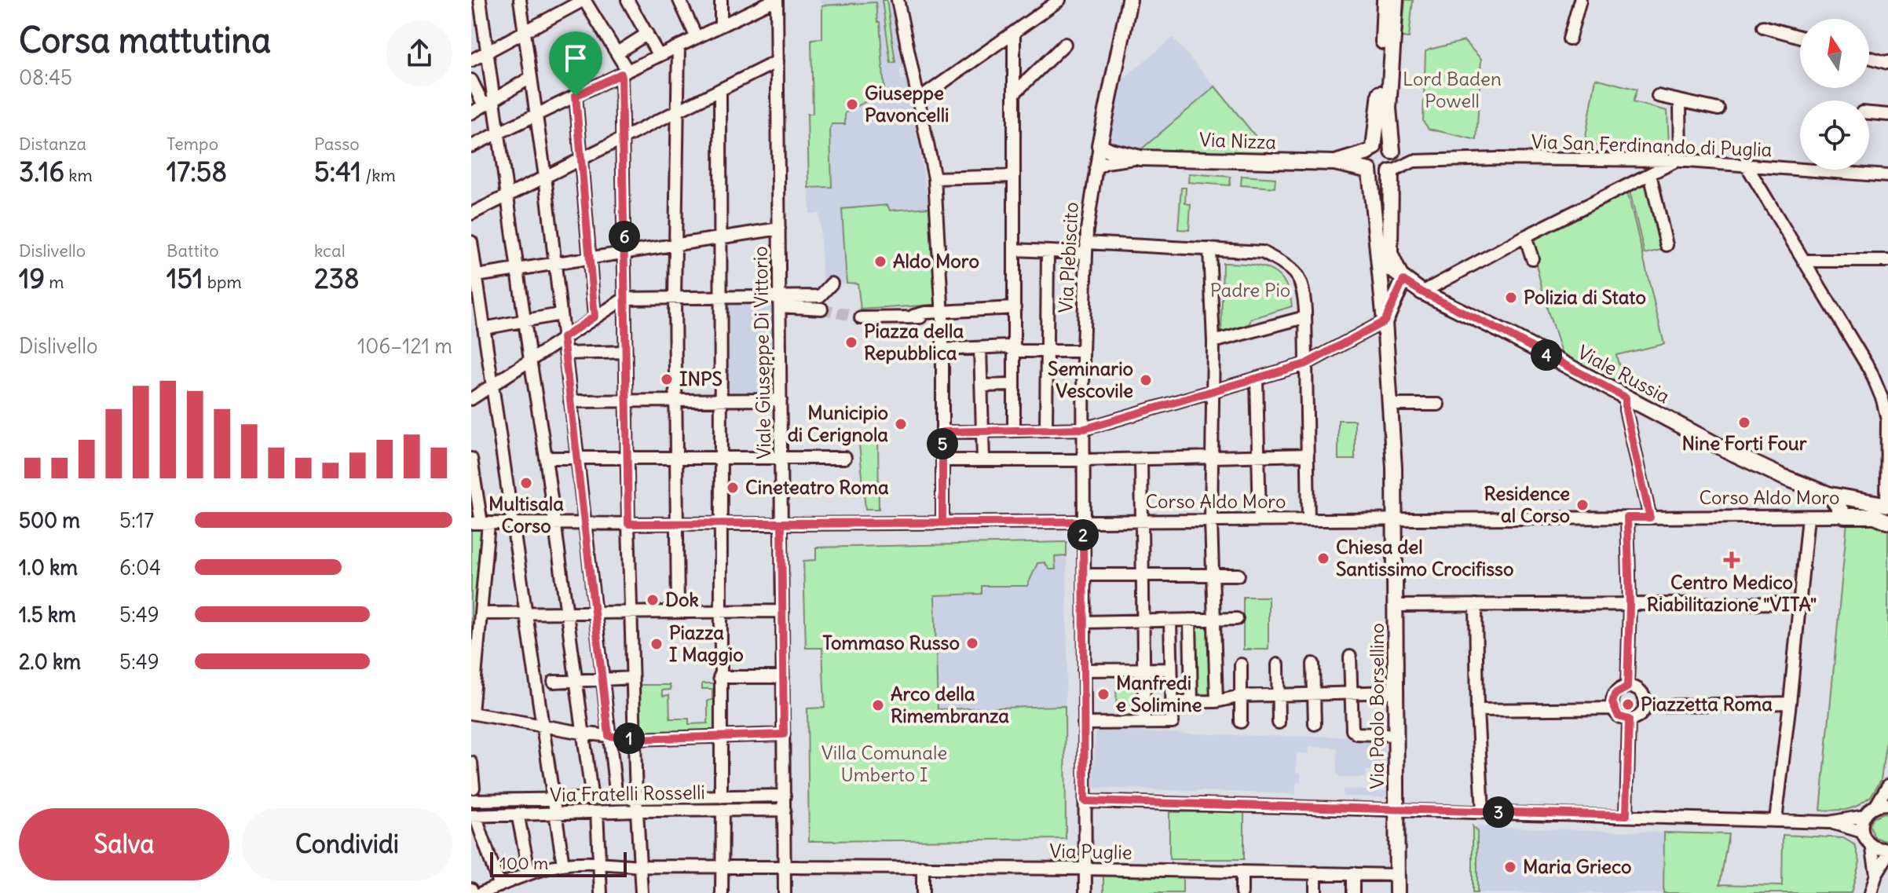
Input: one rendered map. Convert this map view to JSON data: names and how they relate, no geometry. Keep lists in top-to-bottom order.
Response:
{
  "streets": {
    "main road": [
      "Via Nizza",
      "Via Plebiscito",
      "Viale Russia",
      "Corso Aldo Moro",
      "Via Paolo Borsellino"
    ],
    "street": [
      "Via San Ferdinando di Puglia",
      "Viale Giuseppe Di Vittorio",
      "Via Fratelli Rosselli",
      "Via Puglie"
    ]
  },
  "crossings": [
    ["Via Nizza", "Via San Ferdinando di Puglia"],
    ["Via Nizza", "Via Plebiscito"],
    ["Via Nizza", "Via Paolo Borsellino"],
    ["Via San Ferdinando di Puglia", "Via Paolo Borsellino"],
    ["Via Plebiscito", "Corso Aldo Moro"],
    ["Via Plebiscito", "Via Puglie"],
    ["Viale Giuseppe Di Vittorio", "Corso Aldo Moro"],
    ["Viale Giuseppe Di Vittorio", "Via Fratelli Rosselli"],
    ["Viale Giuseppe Di Vittorio", "Via Puglie"],
    ["Viale Russia", "Via Paolo Borsellino"],
    ["Corso Aldo Moro", "Via Paolo Borsellino"],
    ["Via Paolo Borsellino", "Via Puglie"]
  ],
  "parks": ["Lord Baden Powell", "Padre Pio", "Villa Comunale Umberto I"],
  "places": {
    "other": [
      "Giuseppe Pavoncelli",
      "Aldo Moro",
      "Polizia di Stato",
      "Piazza della Repubblica",
      "INPS",
      "Seminario Vescovile",
      "Nine Forti Four",
      "Municipio di Cerignola",
      "Multisala Corso",
      "Cineteatro Roma",
      "Residence al Corso",
      "Chiesa del Santissimo Crocifisso",
      "Dok",
      "Tommaso Russo",
      "Piazza I Maggio",
      "Manfredi e Solimine",
      "Piazzetta Roma",
      "Arco della Rimembranza",
      "Maria Grieco"
    ],
    "health": ["Centro Medico Riabilitazione \"VITA\""]
  },
  "scale_bar": "100 m",
  "north": "top",
  "page": {
    "heading": ["Corsa mattutina", "08:45"],
    "stats": [
      ["Distanza", "3.16 km"],
      ["Tempo", "17:58"],
      ["Passo", "5:41 /km"],
      ["Dislivello", "19 m"],
      ["Battito", "151 bpm"],
      ["kcal", "238"]
    ],
    "pins": [
      "6",
      "4",
      "5",
      "2",
      "1",
      "3"
    ],
    "chart": ["Dislivello", "106–121 m"],
    "list": [
      {
        "name": "500 m",
        "note": "5:17"
      },
      {
        "name": "1.0 km",
        "note": "6:04"
      },
      {
        "name": "1.5 km",
        "note": "5:49"
      },
      {
        "name": "2.0 km",
        "note": "5:49"
      }
    ],
    "buttons": ["Salva", "Condividi"],
    "scale": "100 m"
  }
}
